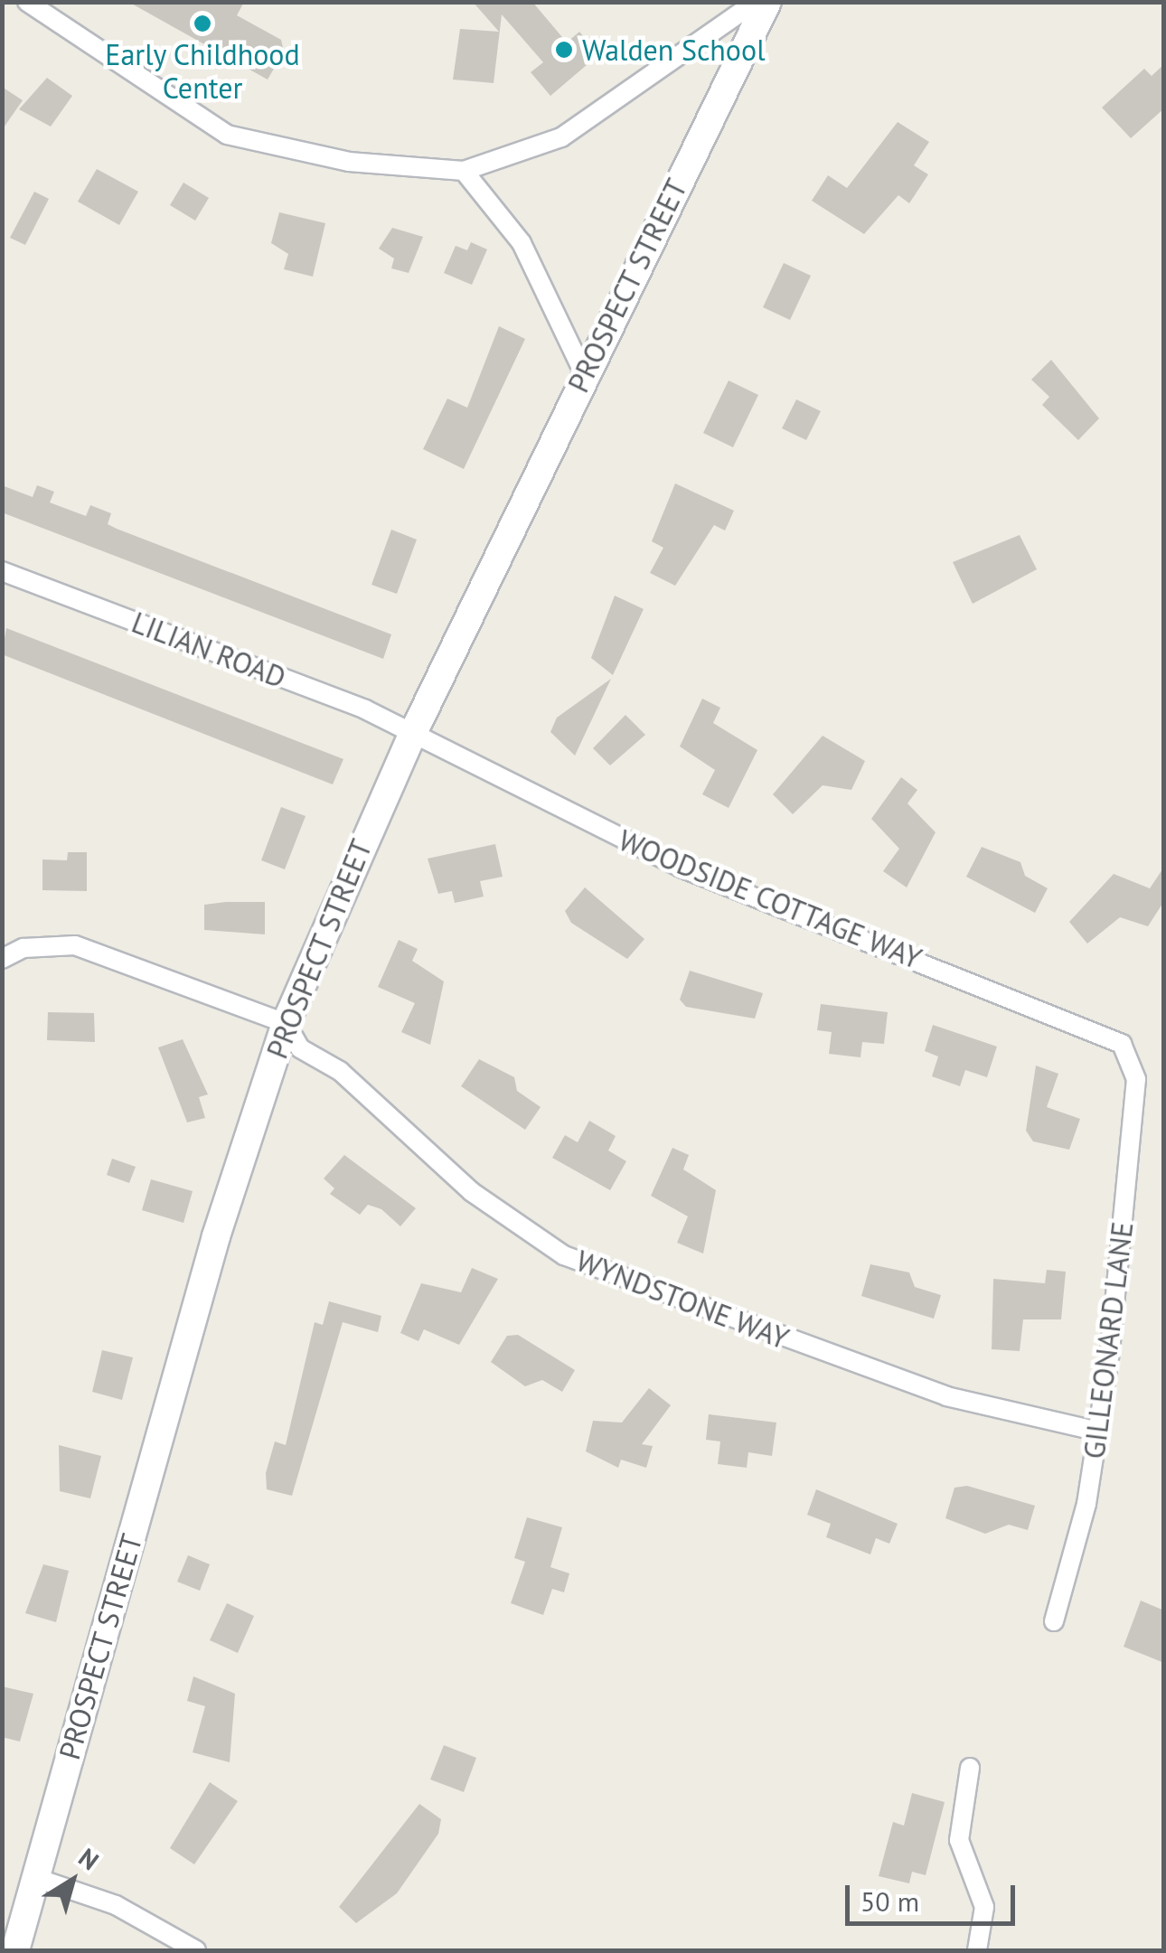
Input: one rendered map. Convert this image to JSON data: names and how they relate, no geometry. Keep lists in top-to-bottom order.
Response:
{
  "streets": {
    "street": [
      "PROSPECT STREET",
      "LILIAN ROAD",
      "WOODSIDE COTTAGE WAY",
      "WYNDSTONE WAY",
      "GILLEONARD LANE"
    ]
  },
  "crossings": [
    ["PROSPECT STREET", "LILIAN ROAD"],
    ["PROSPECT STREET", "WOODSIDE COTTAGE WAY"],
    ["PROSPECT STREET", "WYNDSTONE WAY"],
    ["LILIAN ROAD", "WOODSIDE COTTAGE WAY"],
    ["WOODSIDE COTTAGE WAY", "GILLEONARD LANE"],
    ["WYNDSTONE WAY", "GILLEONARD LANE"]
  ],
  "places": ["Early Childhood Center", "Walden School"],
  "scale_bar": "50 m",
  "north": "top right"
}
